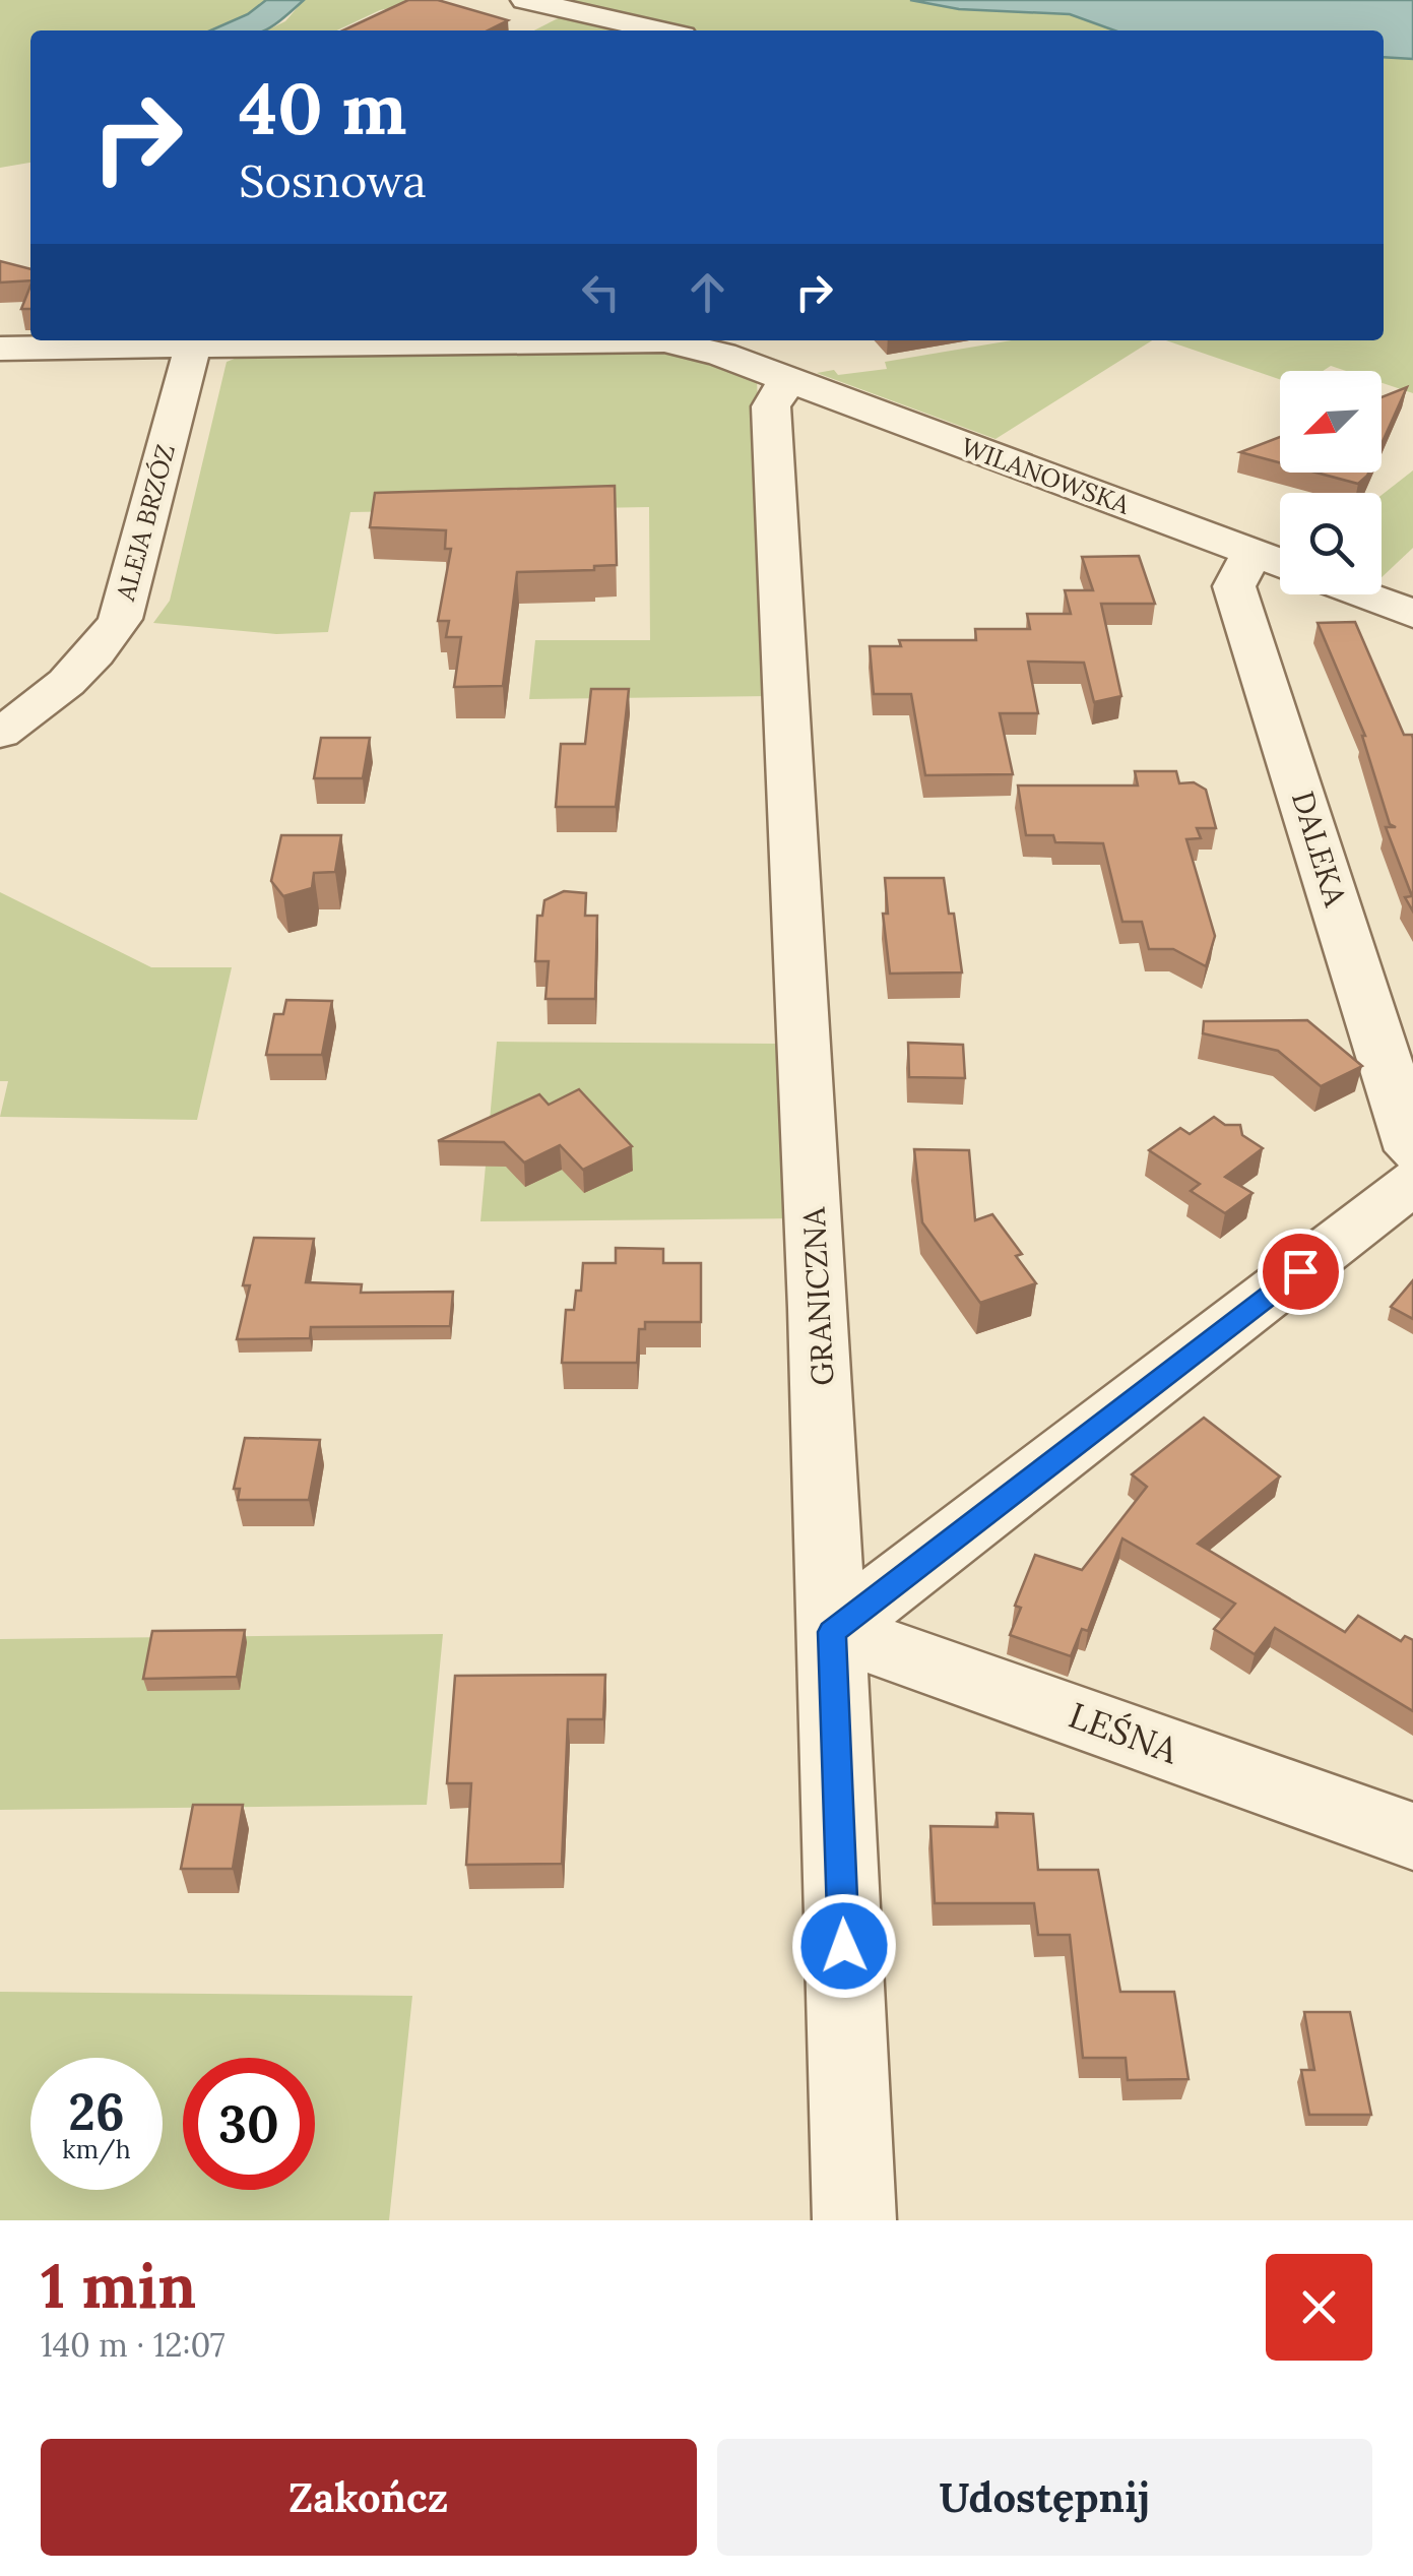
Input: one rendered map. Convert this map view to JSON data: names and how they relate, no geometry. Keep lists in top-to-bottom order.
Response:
{
  "streets": {
    "street": [
      "WILANOWSKA",
      "ALEJA BRZÓZ",
      "DALEKA",
      "GRANICZNA",
      "LEŚNA"
    ]
  },
  "crossings": [
    ["WILANOWSKA", "ALEJA BRZÓZ"],
    ["WILANOWSKA", "DALEKA"],
    ["WILANOWSKA", "GRANICZNA"],
    ["GRANICZNA", "LEŚNA"]
  ],
  "north": "bottom left",
  "page": {
    "turn": ["40 m", "Sosnowa"],
    "speed": "26 km/h",
    "limit": "30",
    "heading": ["1 min", "140 m · 12:07"],
    "buttons": ["Zakończ", "Udostępnij"]
  }
}
